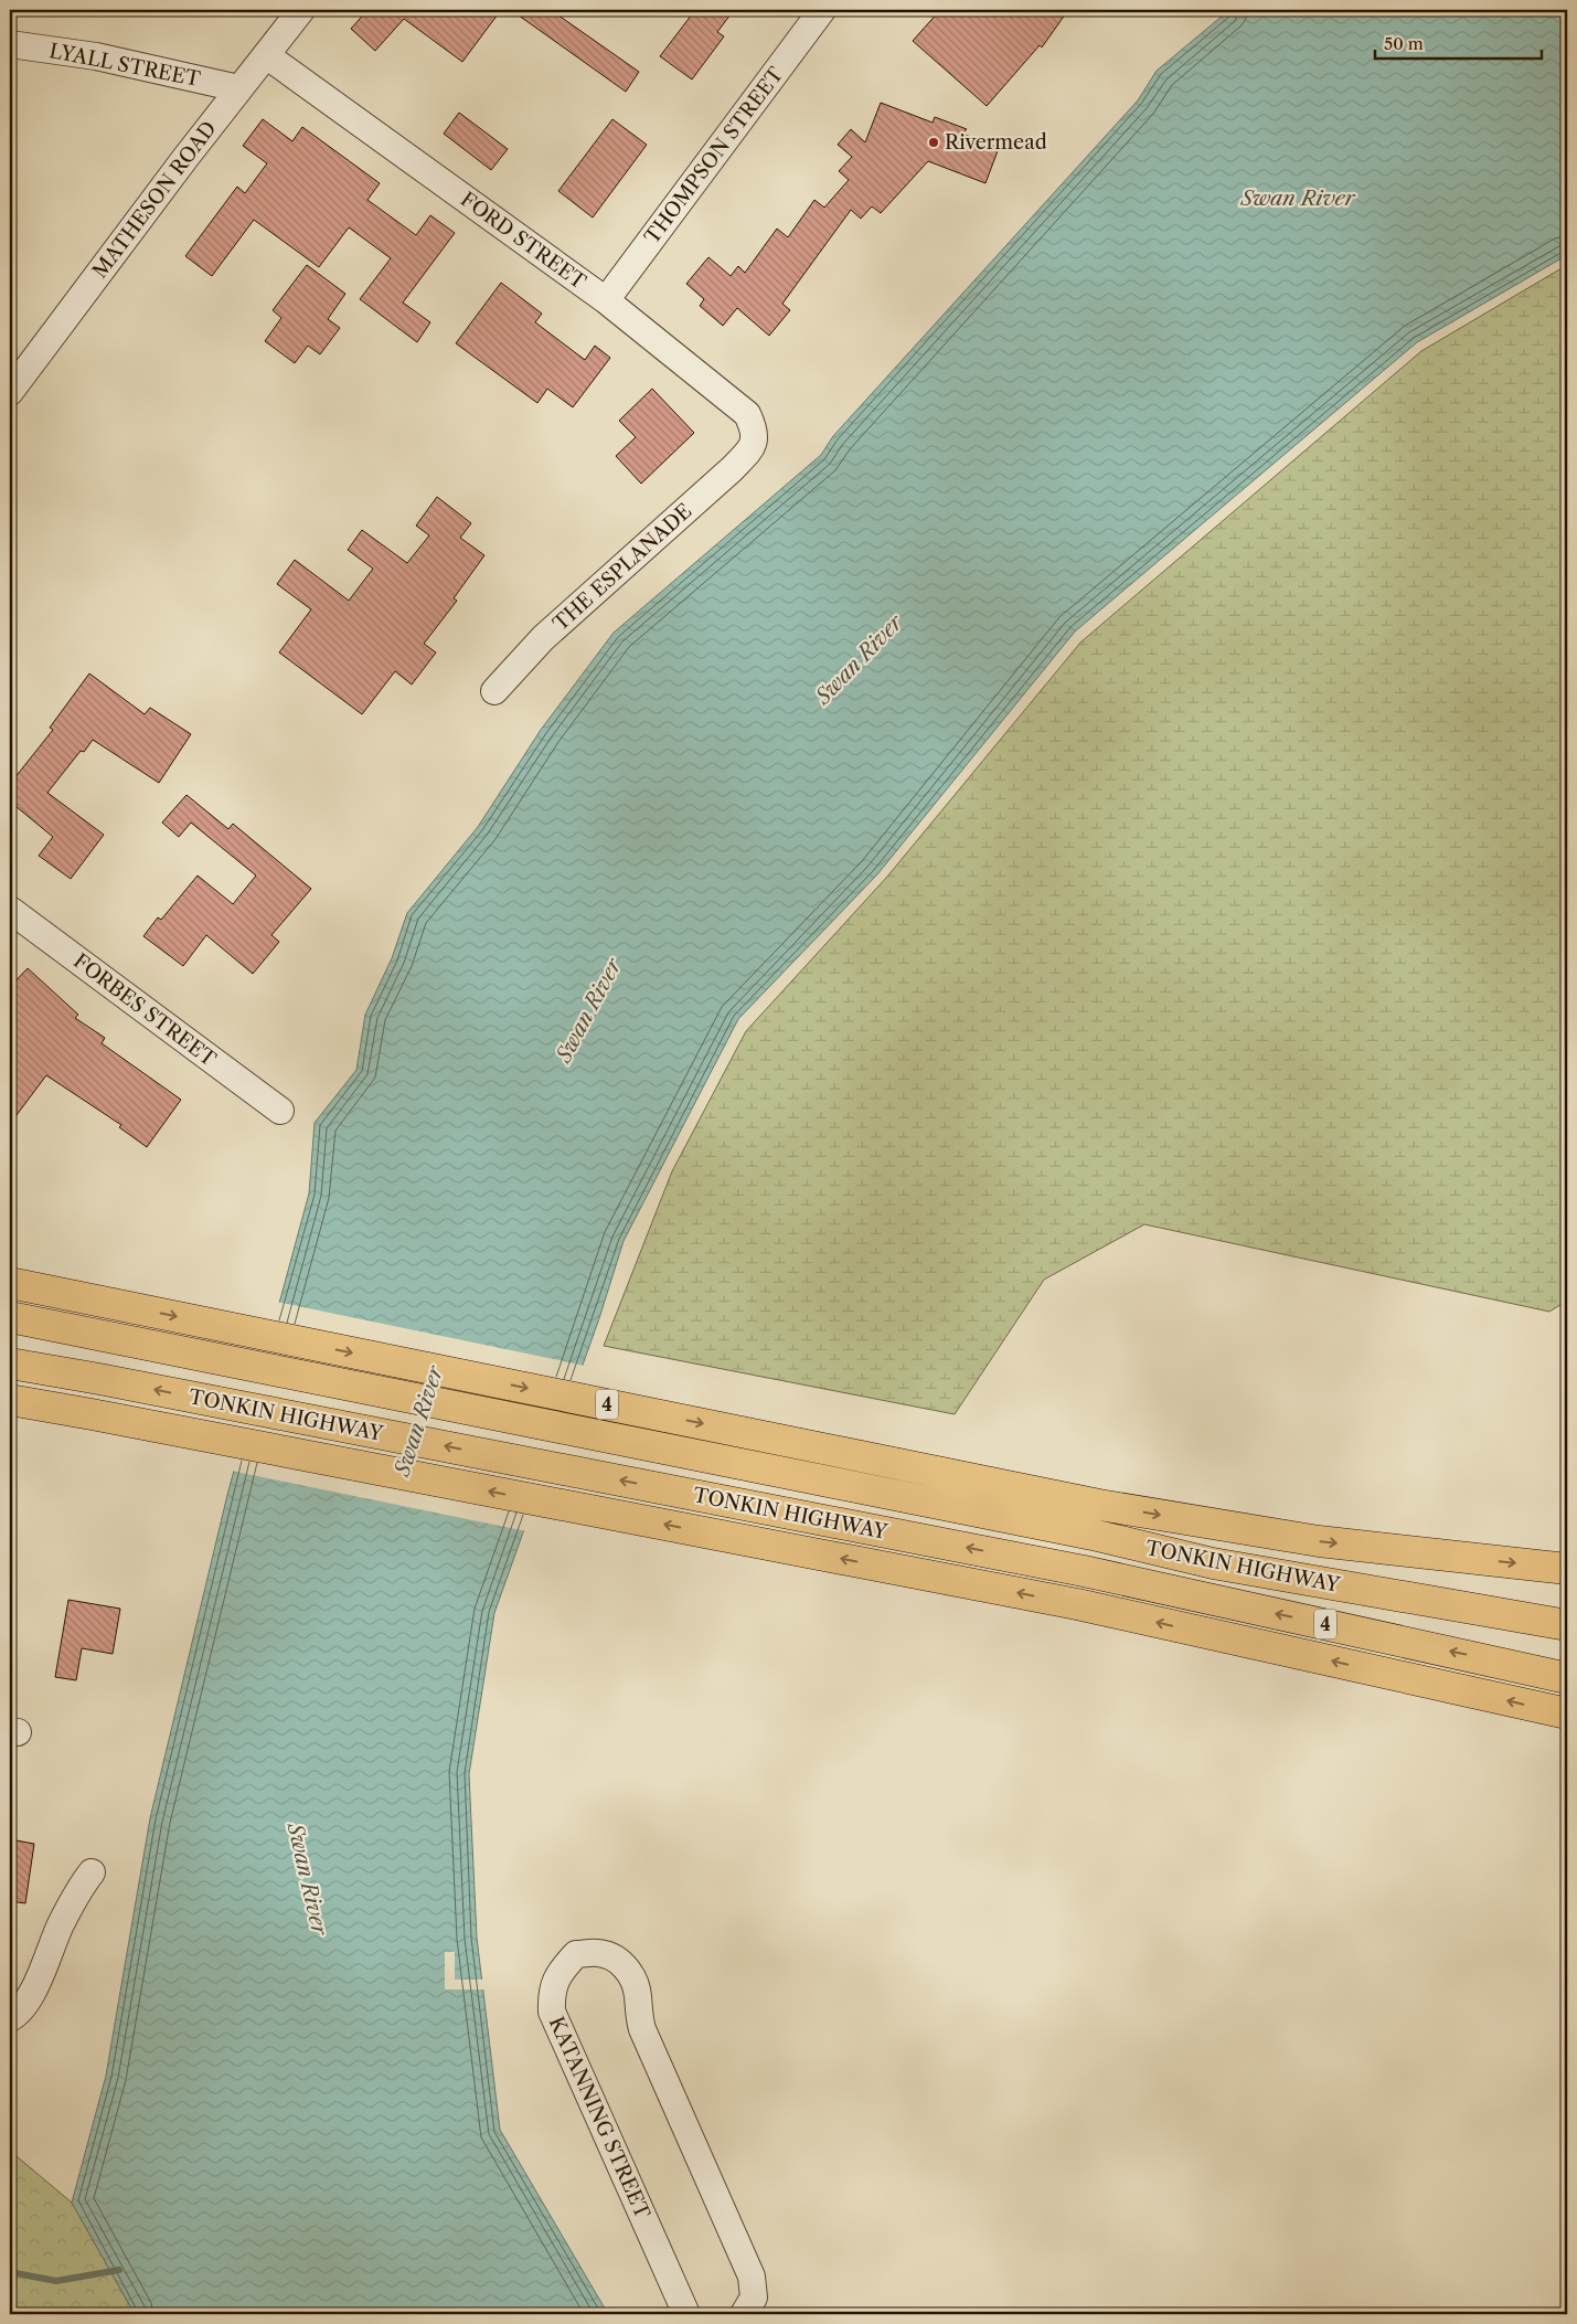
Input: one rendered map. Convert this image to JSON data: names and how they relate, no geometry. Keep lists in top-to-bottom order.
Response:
{
  "streets": {
    "highway": ["4", "TONKIN HIGHWAY"],
    "street": [
      "LYALL STREET",
      "THOMPSON STREET",
      "MATHESON ROAD",
      "FORD STREET",
      "THE ESPLANADE",
      "FORBES STREET",
      "KATANNING STREET"
    ]
  },
  "crossings": [
    ["LYALL STREET", "MATHESON ROAD"],
    ["THOMPSON STREET", "FORD STREET"],
    ["MATHESON ROAD", "FORD STREET"],
    ["FORD STREET", "THE ESPLANADE"]
  ],
  "water": ["Swan River"],
  "places": ["Rivermead"],
  "scale_bar": "50 m"
}
